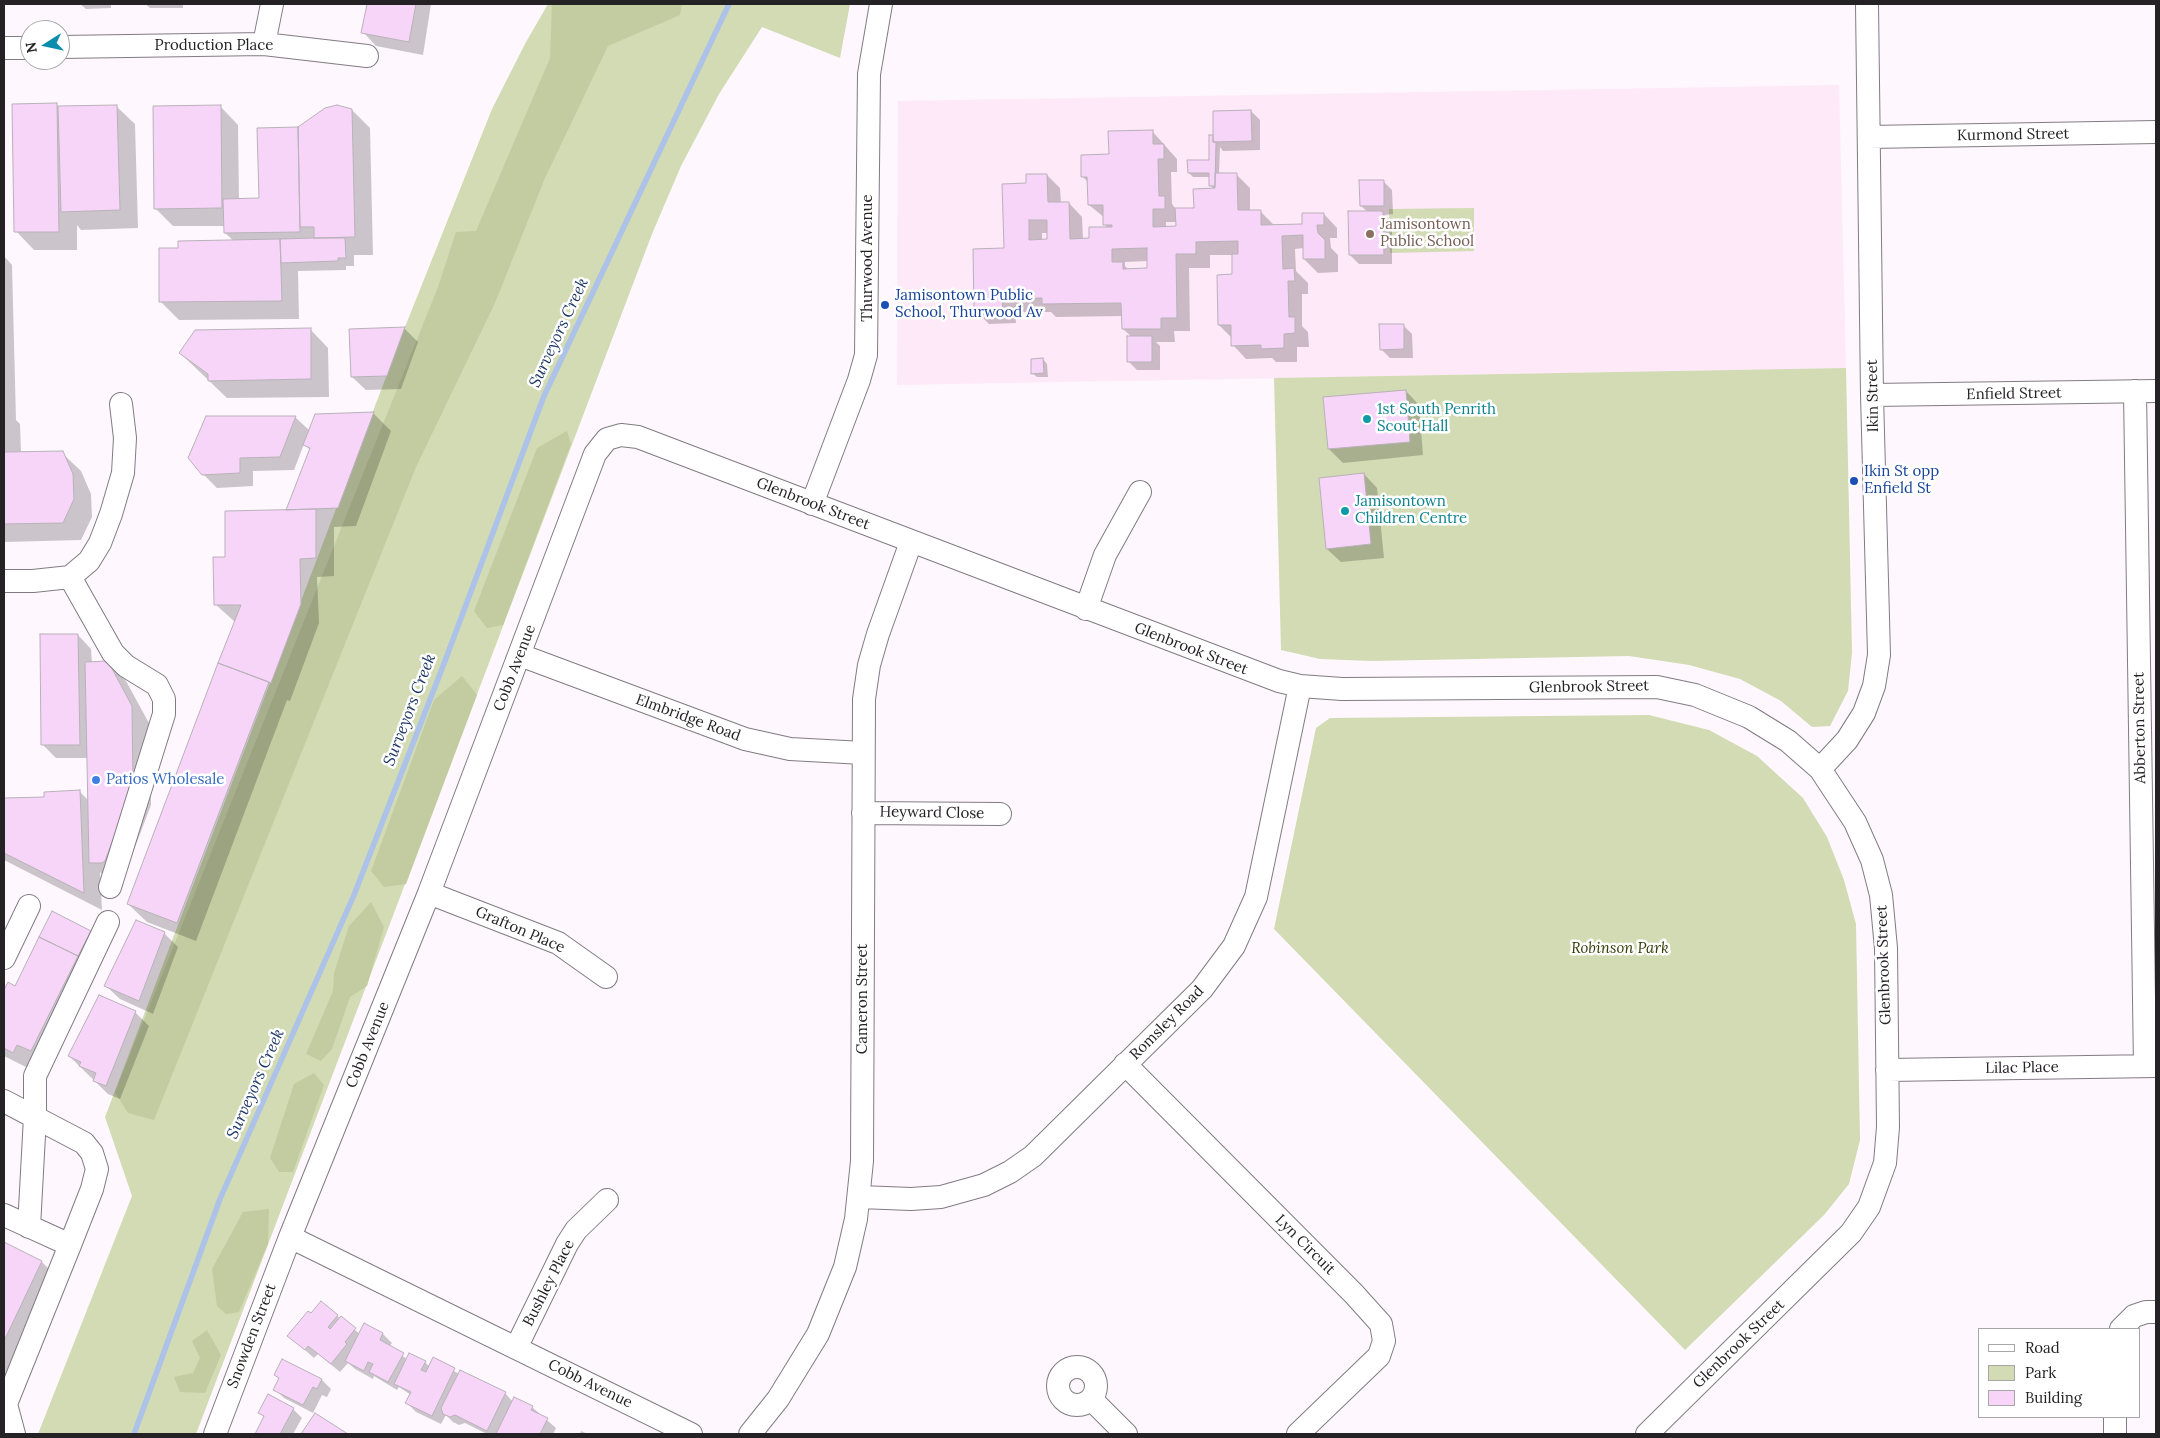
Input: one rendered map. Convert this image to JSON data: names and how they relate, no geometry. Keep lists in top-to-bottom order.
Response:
{
  "streets": {
    "street": [
      "Production Place",
      "Kurmond Street",
      "Thurwood Avenue",
      "Enfield Street",
      "Ikin Street",
      "Glenbrook Street",
      "Cobb Avenue",
      "Elmbridge Road",
      "Abberton Street",
      "Heyward Close",
      "Grafton Place",
      "Cameron Street",
      "Romsley Road",
      "Lilac Place",
      "Lyn Circuit",
      "Bushley Place",
      "Snowden Street"
    ]
  },
  "crossings": [
    ["Kurmond Street", "Ikin Street"],
    ["Thurwood Avenue", "Glenbrook Street"],
    ["Enfield Street", "Ikin Street"],
    ["Enfield Street", "Abberton Street"],
    ["Ikin Street", "Glenbrook Street"],
    ["Glenbrook Street", "Cobb Avenue"],
    ["Glenbrook Street", "Cameron Street"],
    ["Glenbrook Street", "Romsley Road"],
    ["Glenbrook Street", "Lilac Place"],
    ["Cobb Avenue", "Elmbridge Road"],
    ["Cobb Avenue", "Grafton Place"],
    ["Cobb Avenue", "Bushley Place"],
    ["Cobb Avenue", "Snowden Street"],
    ["Elmbridge Road", "Cameron Street"],
    ["Abberton Street", "Lilac Place"],
    ["Heyward Close", "Cameron Street"],
    ["Cameron Street", "Romsley Road"],
    ["Romsley Road", "Lyn Circuit"]
  ],
  "water": ["Surveyors Creek"],
  "parks": ["Robinson Park"],
  "places": [
    "Jamisontown Public School",
    "Jamisontown Public School, Thurwood Av",
    "1st South Penrith Scout Hall",
    "Ikin St opp Enfield St",
    "Jamisontown Children Centre",
    "Patios Wholesale"
  ],
  "legend": ["Road", "Park", "Building"],
  "north": "left"
}
